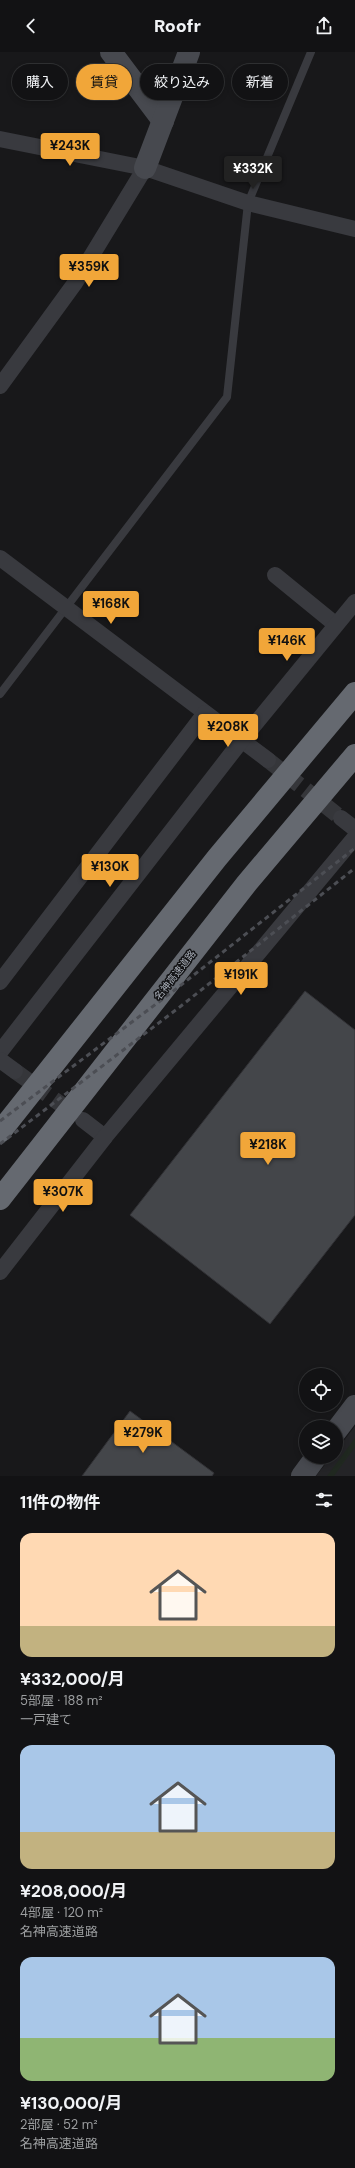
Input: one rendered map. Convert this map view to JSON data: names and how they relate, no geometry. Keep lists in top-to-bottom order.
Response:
{
  "streets": {
    "highway": ["名神高速道路"]
  },
  "page": {
    "header": "Roofr",
    "chip": [
      "購入",
      "賃貸",
      "絞り込み",
      "新着"
    ],
    "price": [
      "¥243K",
      "¥332K",
      "¥359K",
      "¥168K",
      "¥146K",
      "¥208K",
      "¥130K",
      "¥191K",
      "¥218K",
      "¥307K",
      "¥279K"
    ],
    "heading": "11件の物件",
    "list": [
      {
        "name": "¥332,000/月",
        "note": "5部屋 · 188 m² · 一戸建て"
      },
      {
        "name": "¥208,000/月",
        "note": "4部屋 · 120 m² · 名神高速道路"
      },
      {
        "name": "¥130,000/月",
        "note": "2部屋 · 52 m² · 名神高速道路"
      }
    ]
  }
}
